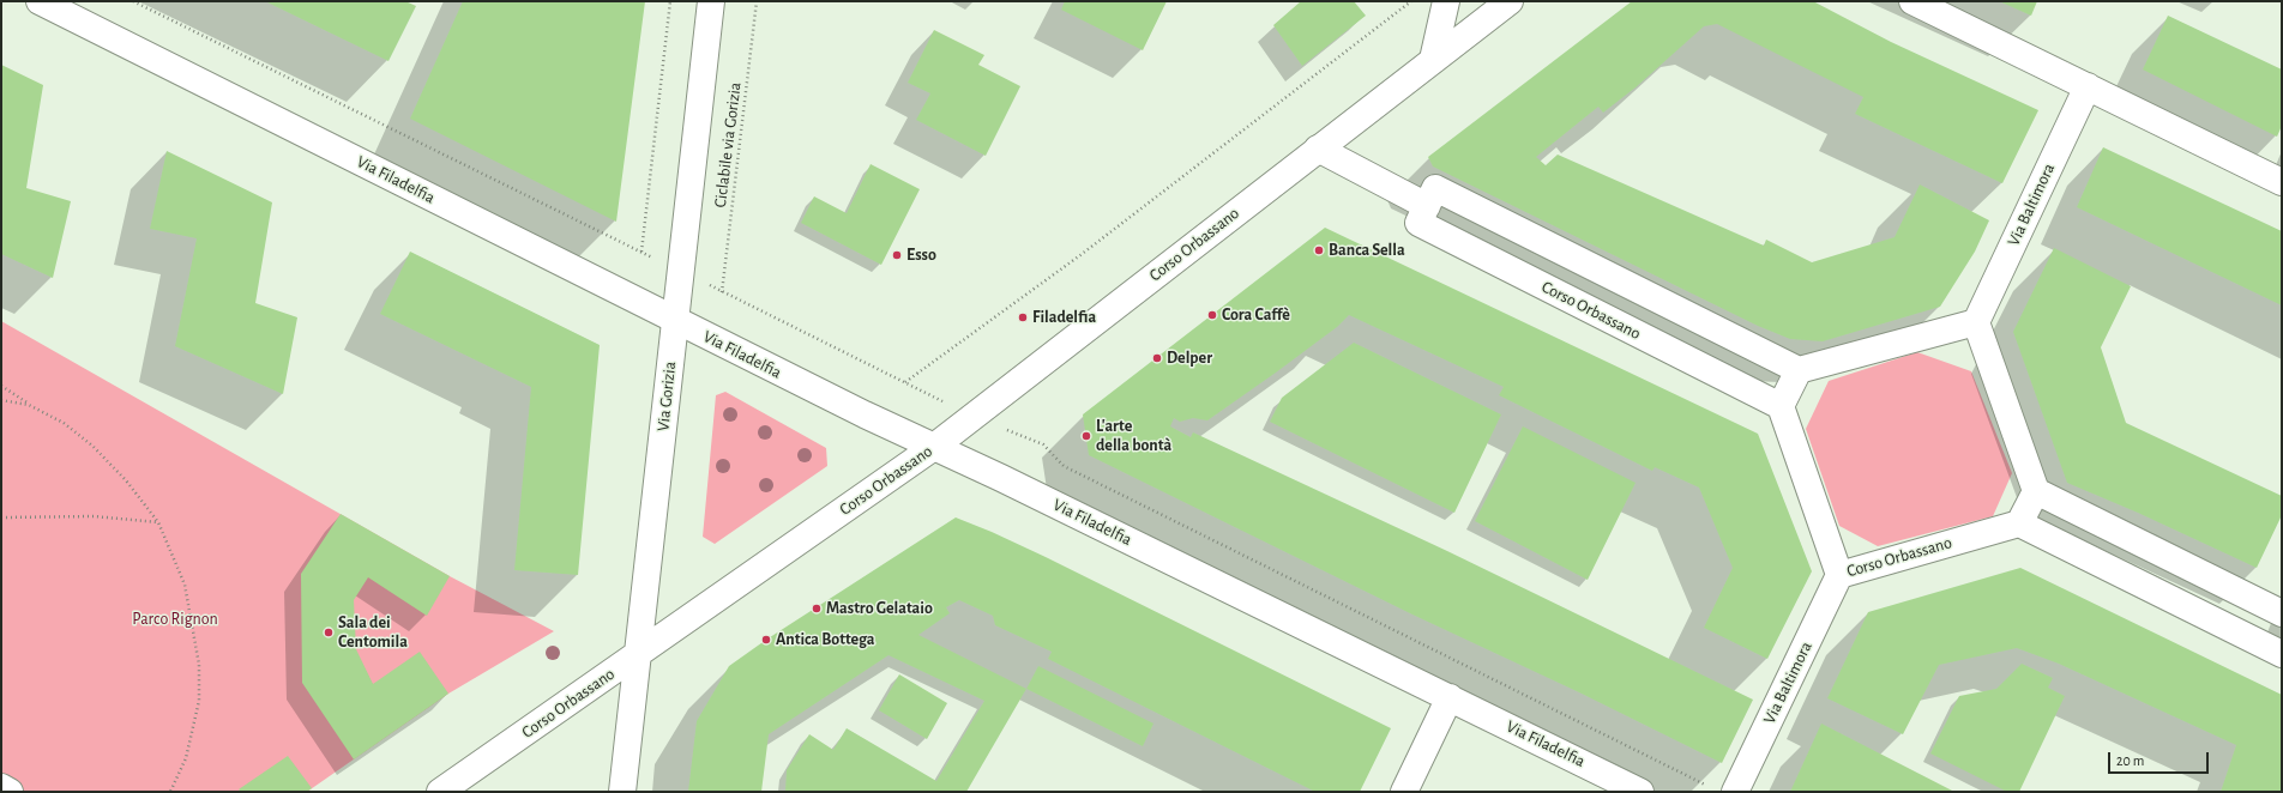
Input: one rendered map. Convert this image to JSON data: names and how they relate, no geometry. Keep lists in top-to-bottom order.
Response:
{
  "streets": {
    "street": [
      "Via Filadelfia",
      "Via Baltimora",
      "Corso Orbassano",
      "Via Gorizia"
    ],
    "path": ["Ciclabile via Gorizia"]
  },
  "crossings": [
    ["Via Filadelfia", "Corso Orbassano"],
    ["Via Filadelfia", "Via Gorizia"],
    ["Via Baltimora", "Corso Orbassano"],
    ["Corso Orbassano", "Via Gorizia"]
  ],
  "parks": ["Parco Rignon"],
  "places": [
    "Banca Sella",
    "Esso",
    "Cora Caffè",
    "Filadelfia",
    "Delper",
    "L'arte della bontà",
    "Mastro Gelataio",
    "Sala dei Centomila",
    "Antica Bottega"
  ],
  "scale_bar": "20 m"
}
